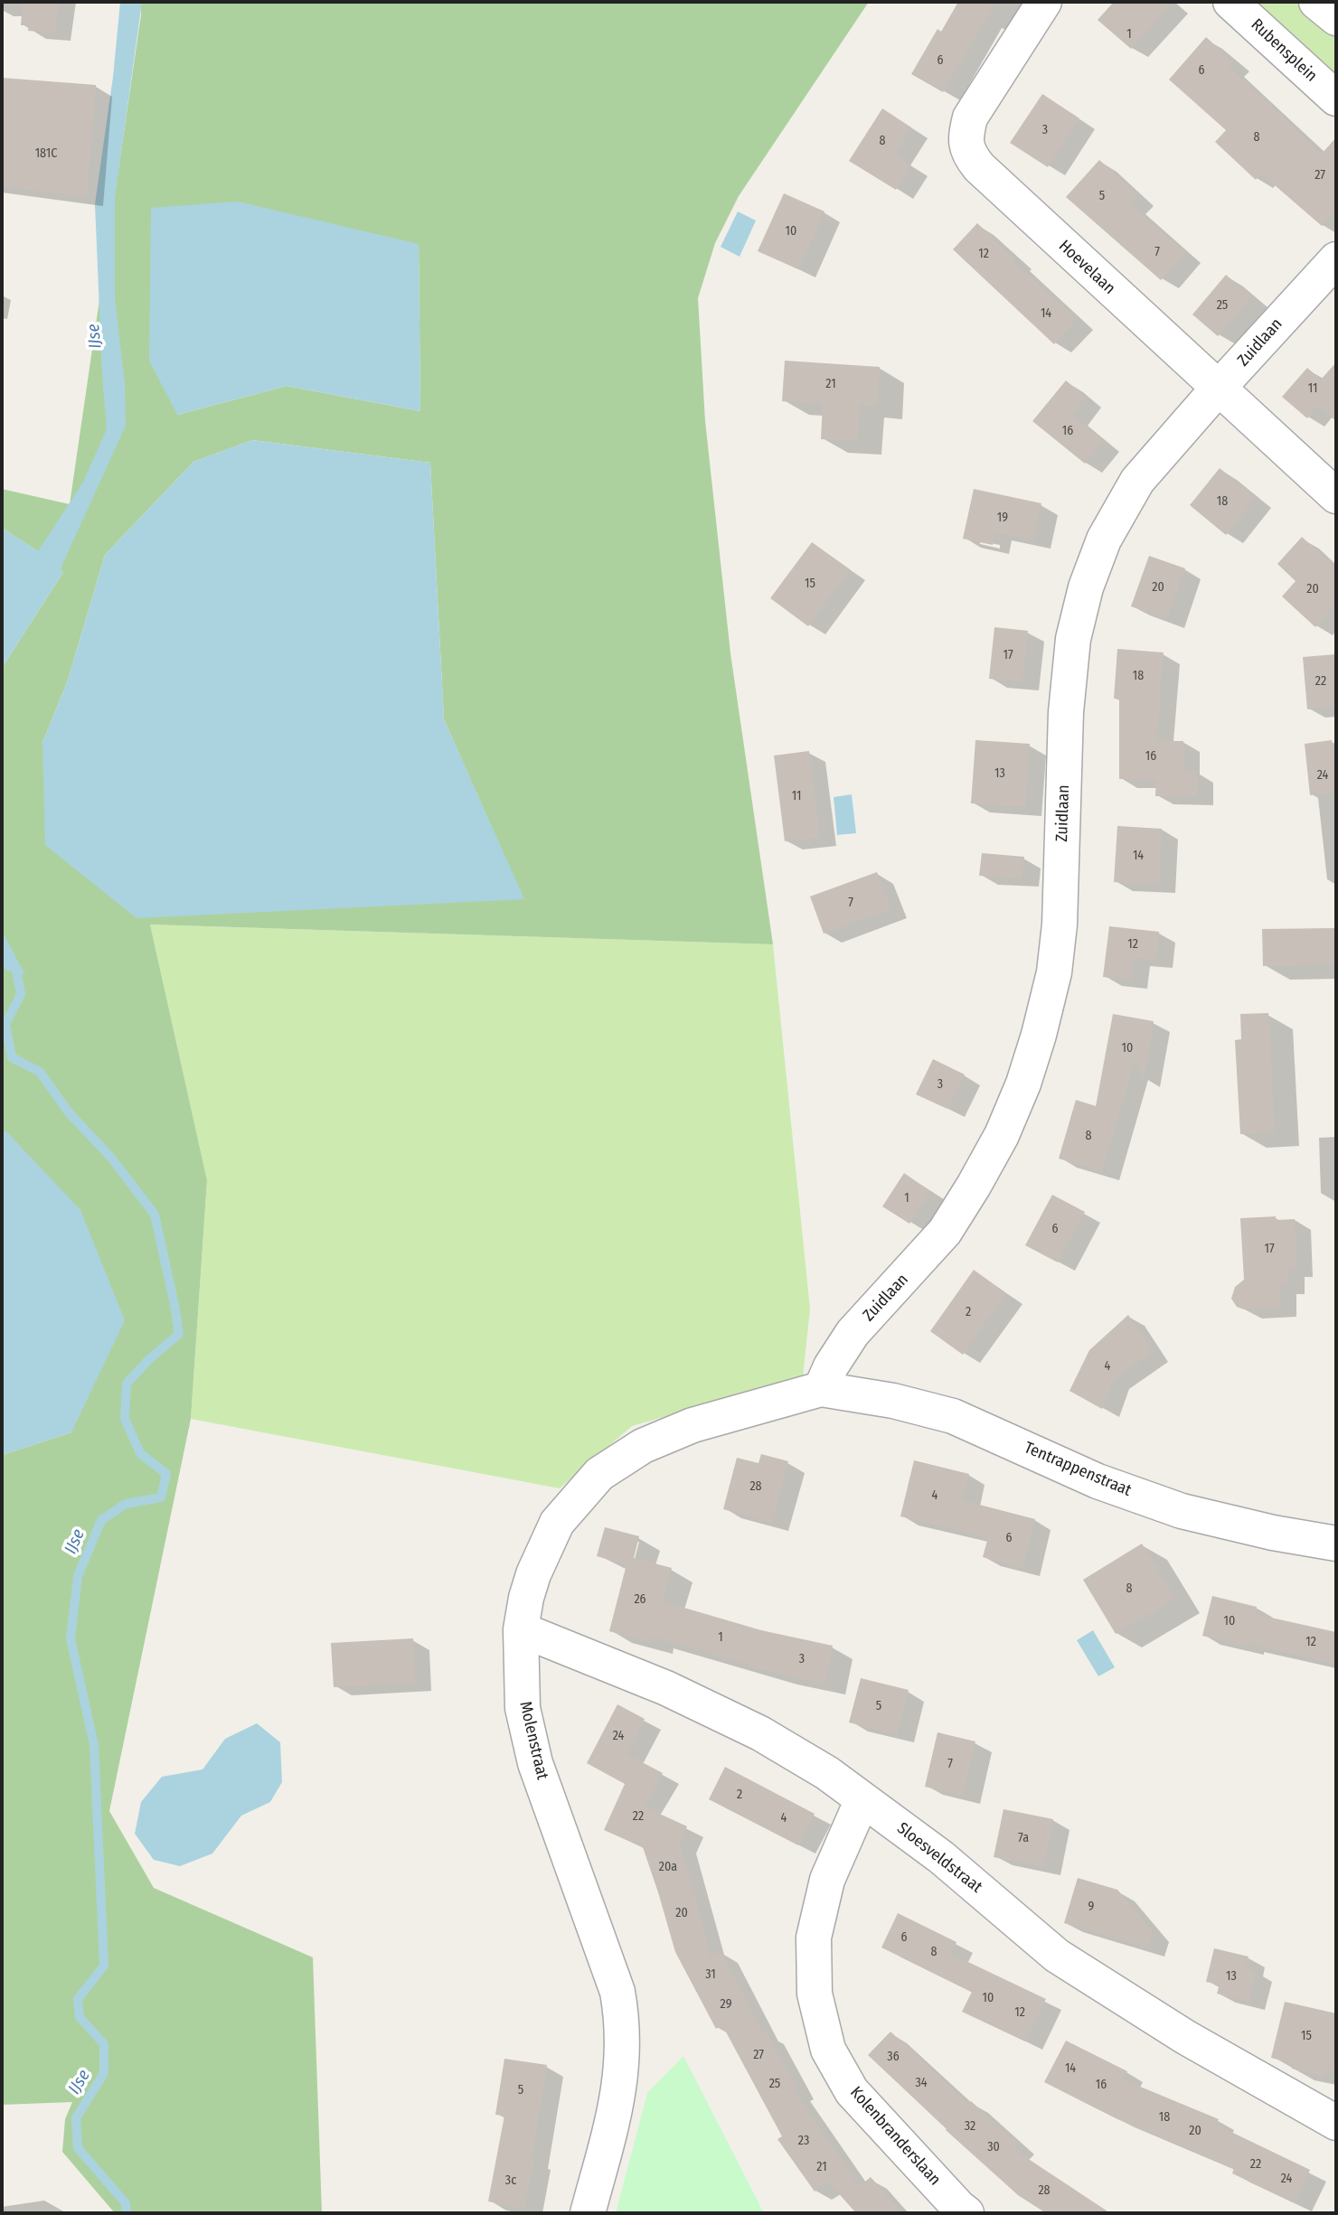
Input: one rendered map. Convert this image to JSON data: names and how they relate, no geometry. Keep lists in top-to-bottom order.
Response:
{
  "streets": {
    "street": [
      "Rubensplein",
      "Hoevelaan",
      "Zuidlaan",
      "Tentrappenstraat",
      "Molenstraat",
      "Sloesveldstraat",
      "Kolenbranderslaan"
    ]
  },
  "crossings": [
    ["Hoevelaan", "Zuidlaan"],
    ["Zuidlaan", "Tentrappenstraat"],
    ["Zuidlaan", "Molenstraat"],
    ["Tentrappenstraat", "Molenstraat"],
    ["Molenstraat", "Sloesveldstraat"],
    ["Sloesveldstraat", "Kolenbranderslaan"]
  ],
  "water": ["IJse"],
  "house_numbers": [
    "1",
    "6",
    "6",
    "3",
    "8",
    "8",
    "181C",
    "27",
    "5",
    "10",
    "7",
    "12",
    "25",
    "14",
    "21",
    "11",
    "16",
    "18",
    "19",
    "15",
    "20",
    "20",
    "17",
    "18",
    "22",
    "16",
    "13",
    "24",
    "11",
    "14",
    "7",
    "12",
    "10",
    "3",
    "8",
    "1",
    "6",
    "17",
    "2",
    "4",
    "28",
    "4",
    "6",
    "8",
    "26",
    "10",
    "1",
    "12",
    "3",
    "5",
    "24",
    "7",
    "2",
    "22",
    "4",
    "7a",
    "20a",
    "9",
    "20",
    "6",
    "8",
    "31",
    "13",
    "10",
    "29",
    "12",
    "15",
    "27",
    "36",
    "14",
    "34",
    "25",
    "16",
    "5",
    "18",
    "32",
    "20",
    "23",
    "30",
    "22",
    "21",
    "24",
    "3c",
    "28"
  ]
}
